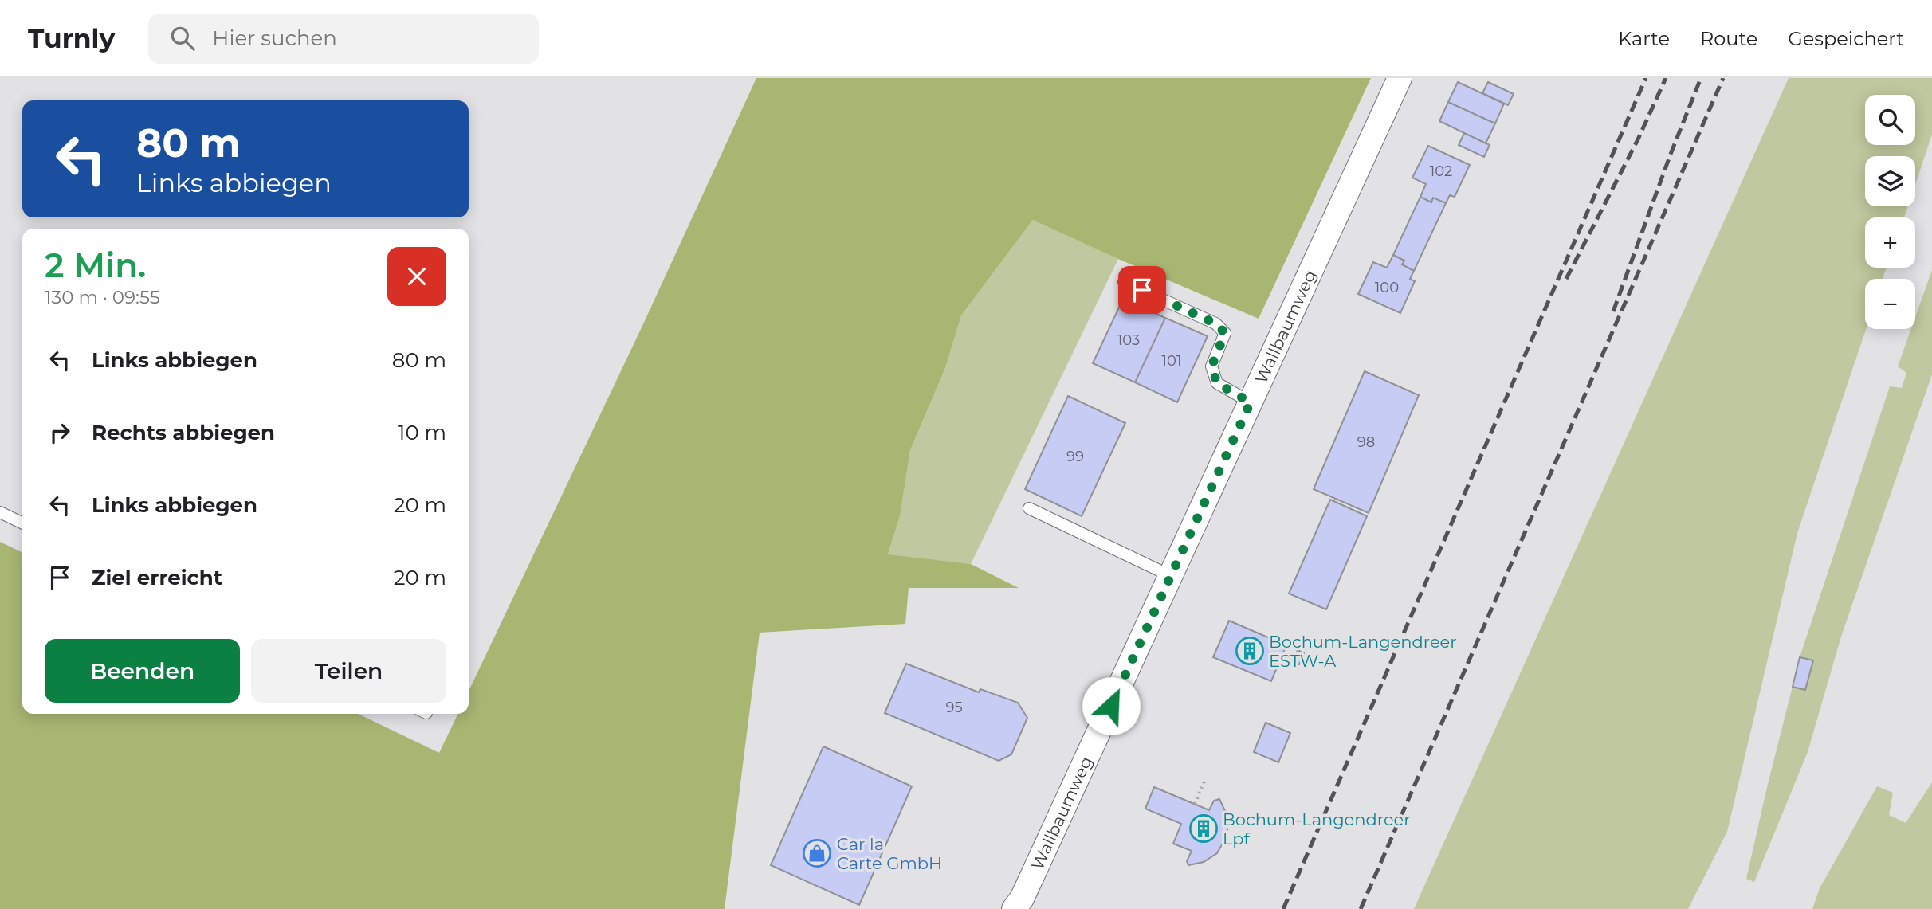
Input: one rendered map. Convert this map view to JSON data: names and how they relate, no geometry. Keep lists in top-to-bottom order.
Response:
{
  "streets": {
    "street": ["Wallbaumweg"]
  },
  "places": {
    "building": ["Bochum-Langendreer ESTW-A", "Bochum-Langendreer Lpf"],
    "shop": ["Car la Carte GmbH"]
  },
  "house_numbers": [
    "102",
    "100",
    "103",
    "101",
    "98",
    "99",
    "95"
  ],
  "page": {
    "header": "Turnly",
    "search": "Hier suchen",
    "nav": ["Karte", "Route", "Gespeichert"],
    "map_buttons": ["+", "−"],
    "turn": ["80 m", "Links abbiegen"],
    "heading": ["2 Min.", "130 m · 09:55"],
    "list": [
      {
        "name": "Links abbiegen",
        "value": "80 m"
      },
      {
        "name": "Rechts abbiegen",
        "value": "10 m"
      },
      {
        "name": "Links abbiegen",
        "value": "20 m"
      },
      {
        "name": "Ziel erreicht",
        "value": "20 m"
      }
    ],
    "buttons": ["Beenden", "Teilen"]
  }
}
